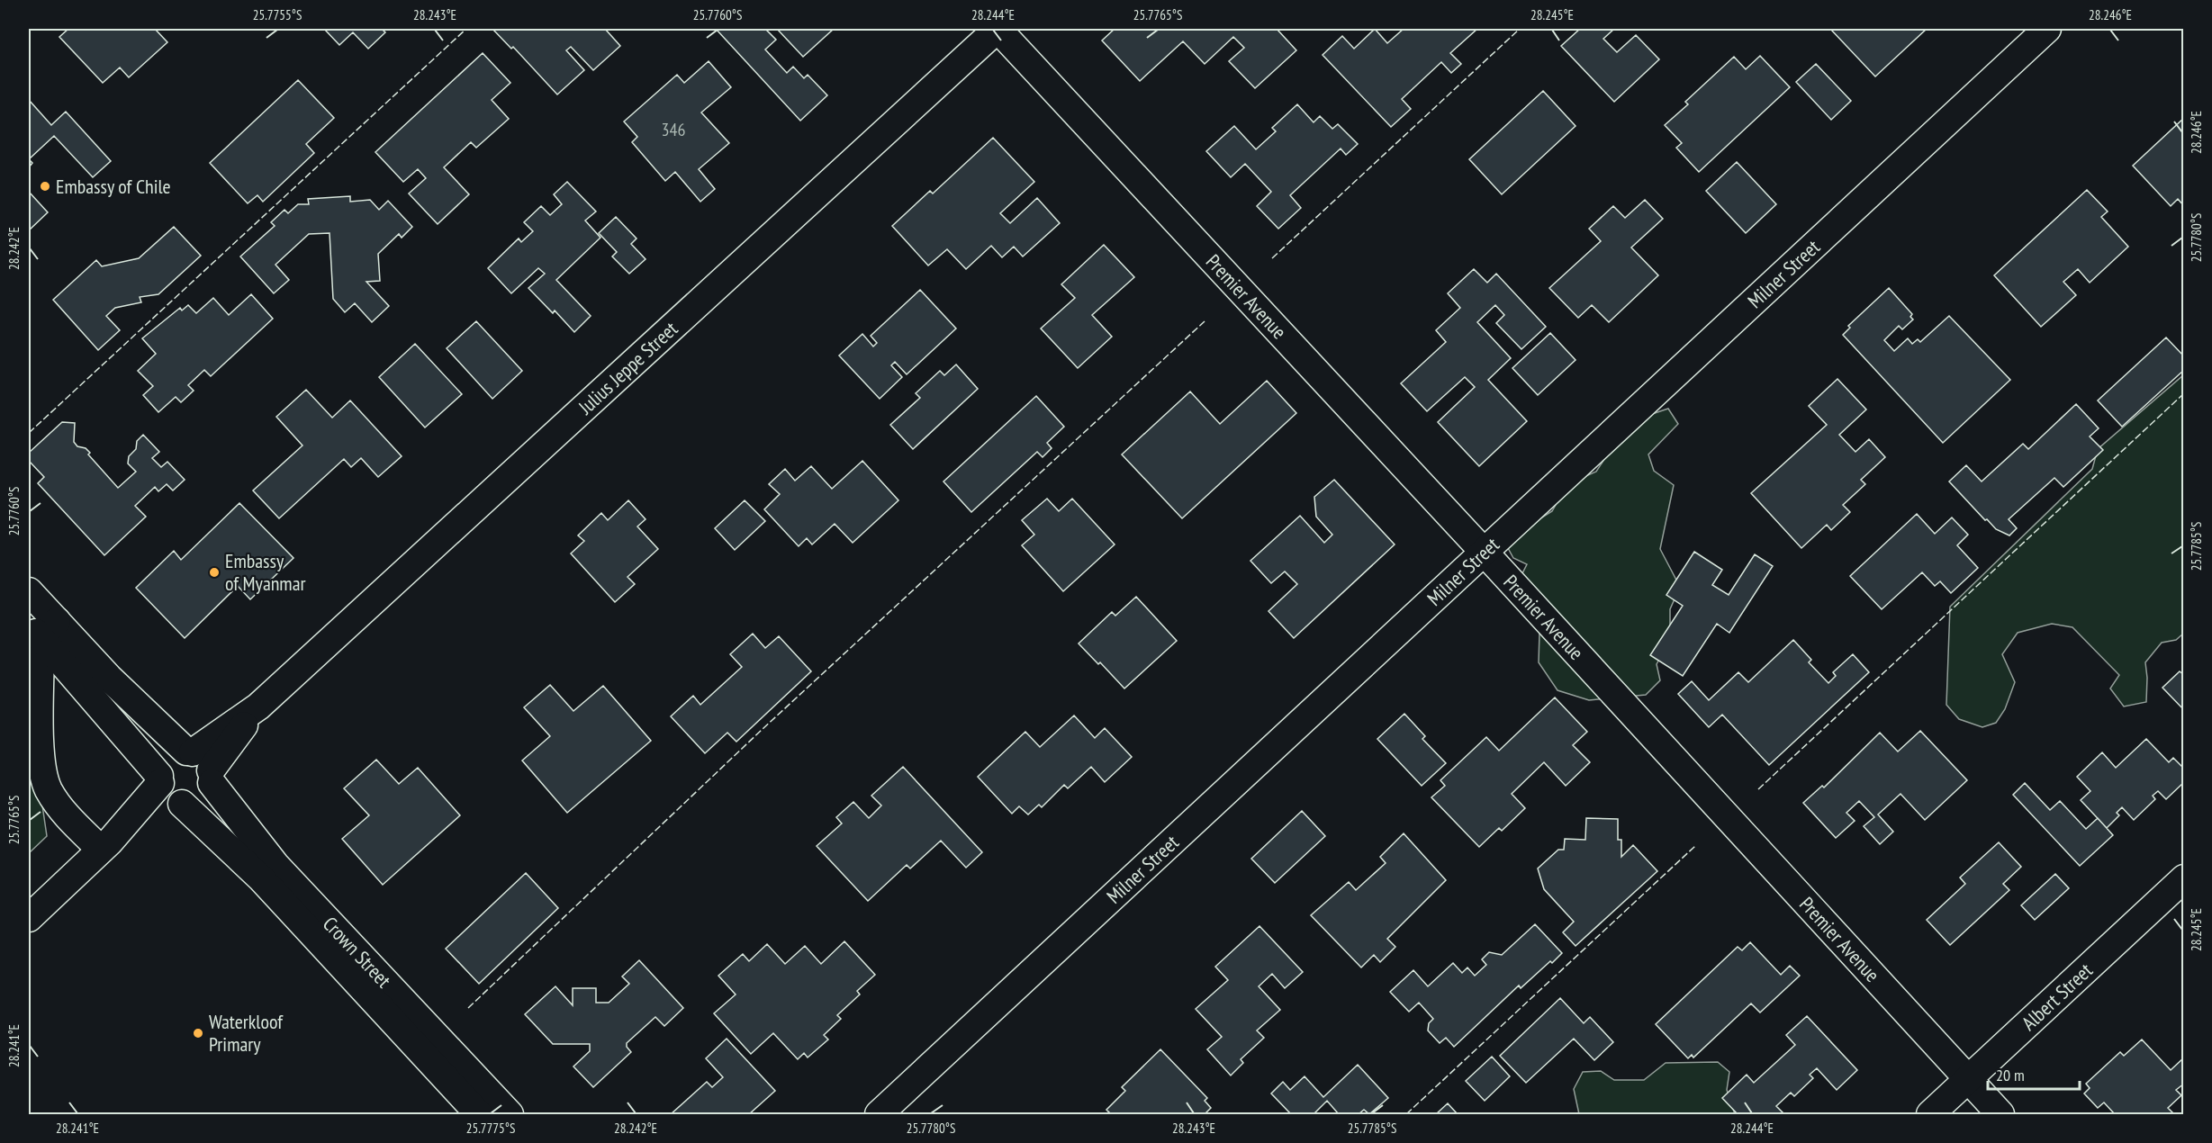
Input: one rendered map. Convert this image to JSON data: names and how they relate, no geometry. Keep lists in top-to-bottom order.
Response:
{
  "streets": {
    "street": [
      "Milner Street",
      "Premier Avenue",
      "Julius Jeppe Street",
      "Crown Street",
      "Albert Street"
    ]
  },
  "crossings": [
    ["Milner Street", "Premier Avenue"],
    ["Premier Avenue", "Julius Jeppe Street"],
    ["Premier Avenue", "Albert Street"],
    ["Julius Jeppe Street", "Crown Street"]
  ],
  "places": ["Embassy of Chile", "Embassy of Myanmar", "Waterkloof Primary"],
  "house_numbers": ["346"],
  "scale_bar": "20 m",
  "coordinates": [
    "25.7755°S",
    "28.243°E",
    "25.7760°S",
    "28.244°E",
    "25.7765°S",
    "28.245°E",
    "28.246°E",
    "25.7780°S",
    "28.242°E",
    "25.7785°S",
    "28.241°E",
    "25.7775°S"
  ]
}
